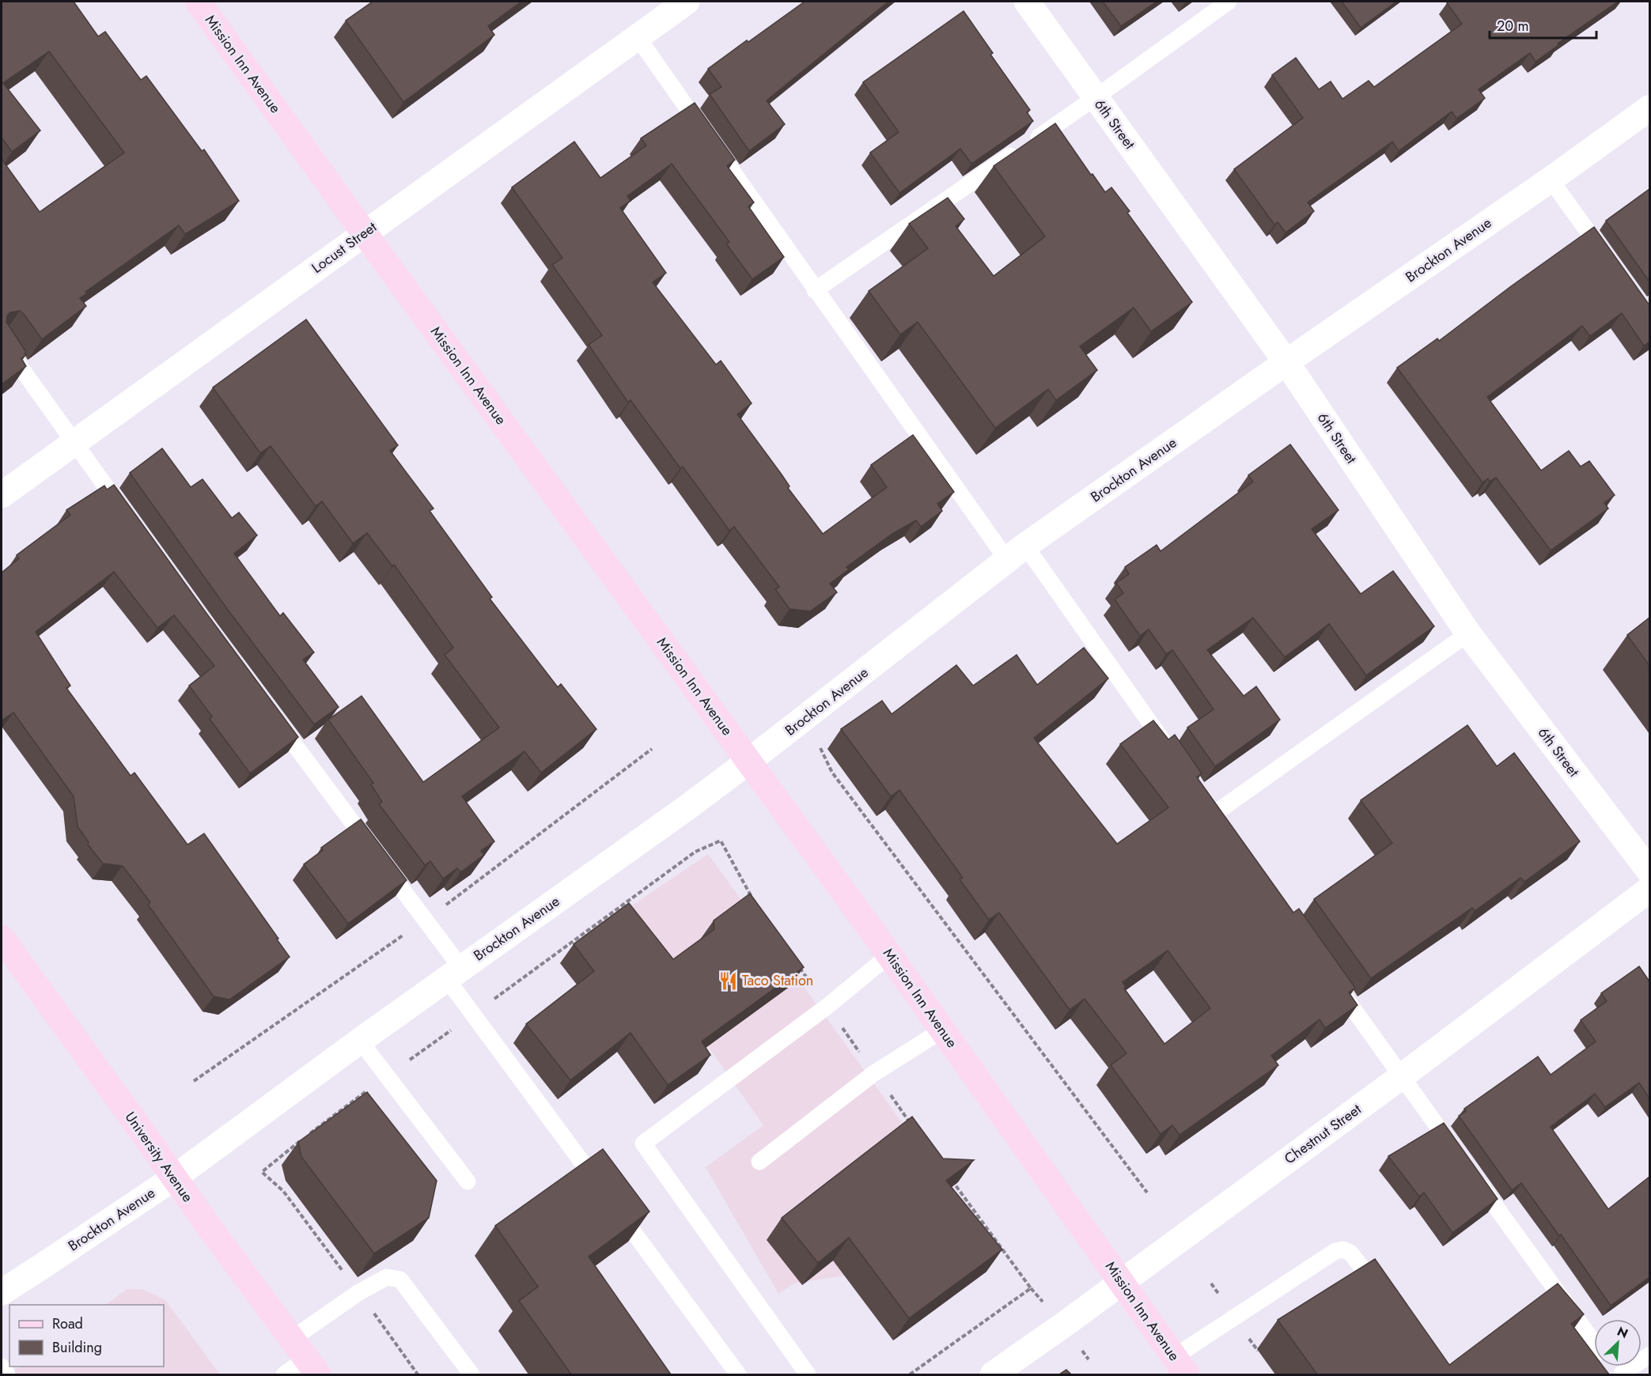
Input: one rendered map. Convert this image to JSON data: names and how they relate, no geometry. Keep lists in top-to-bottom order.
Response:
{
  "streets": {
    "main road": ["Mission Inn Avenue", "University Avenue"],
    "street": [
      "6th Street",
      "Locust Street",
      "Brockton Avenue",
      "Chestnut Street"
    ]
  },
  "crossings": [
    ["Mission Inn Avenue", "Locust Street"],
    ["Mission Inn Avenue", "Brockton Avenue"],
    ["Mission Inn Avenue", "Chestnut Street"],
    ["6th Street", "Brockton Avenue"],
    ["Brockton Avenue", "University Avenue"]
  ],
  "places": {
    "restaurant": ["Taco Station"]
  },
  "legend": ["Road", "Building"],
  "scale_bar": "20 m",
  "north": "top right"
}
